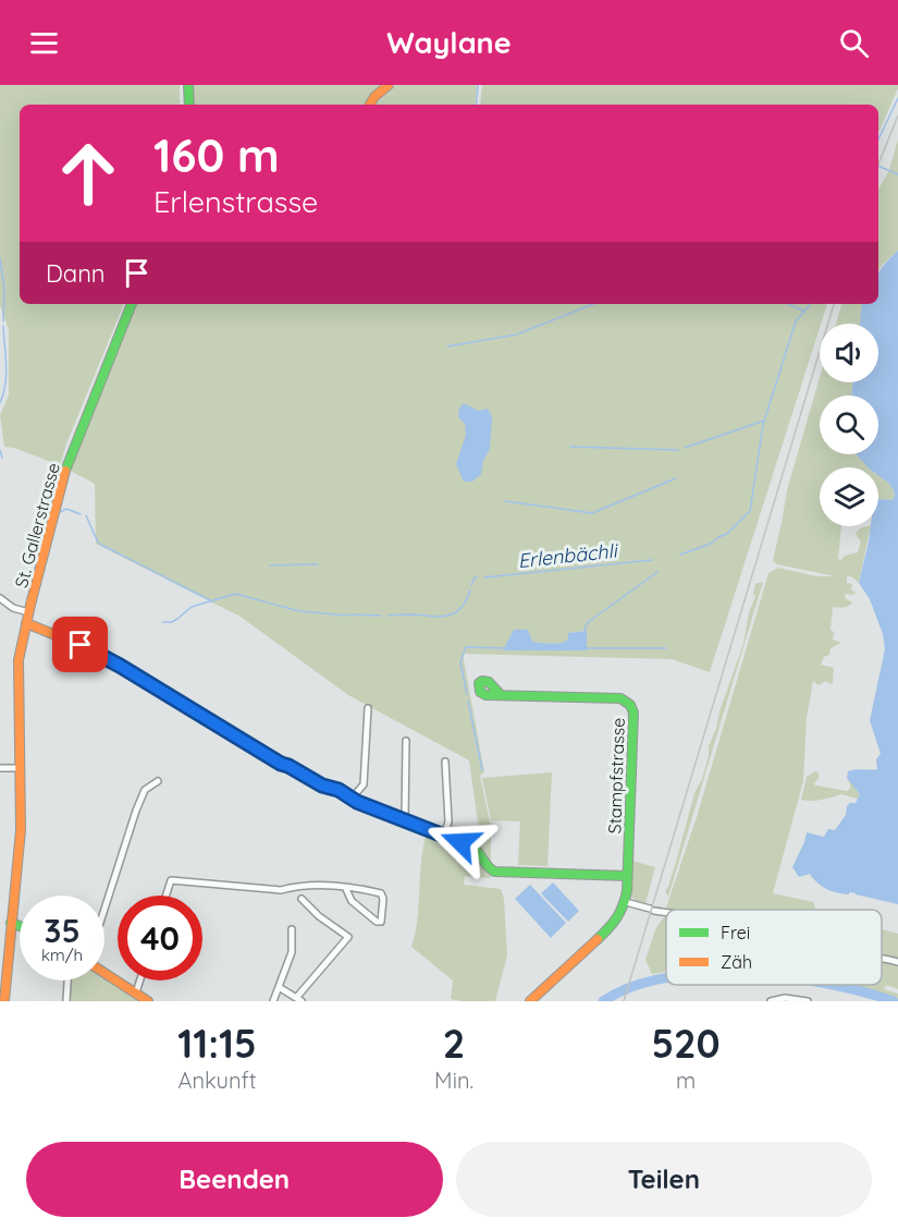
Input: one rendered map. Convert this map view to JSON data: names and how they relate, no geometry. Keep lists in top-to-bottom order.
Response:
{
  "streets": {
    "street": ["St. Gallerstrasse", "Stampfstrasse"]
  },
  "water": ["Erlenbächli"],
  "legend": ["Frei", "Zäh"],
  "page": {
    "header": "Waylane",
    "turn": ["160 m", "Erlenstrasse"],
    "then": "Dann",
    "speed": "35 km/h",
    "limit": "40",
    "eta": [
      "11:15",
      "Ankunft",
      "2",
      "Min.",
      "520",
      "m"
    ],
    "buttons": ["Beenden", "Teilen"]
  }
}
